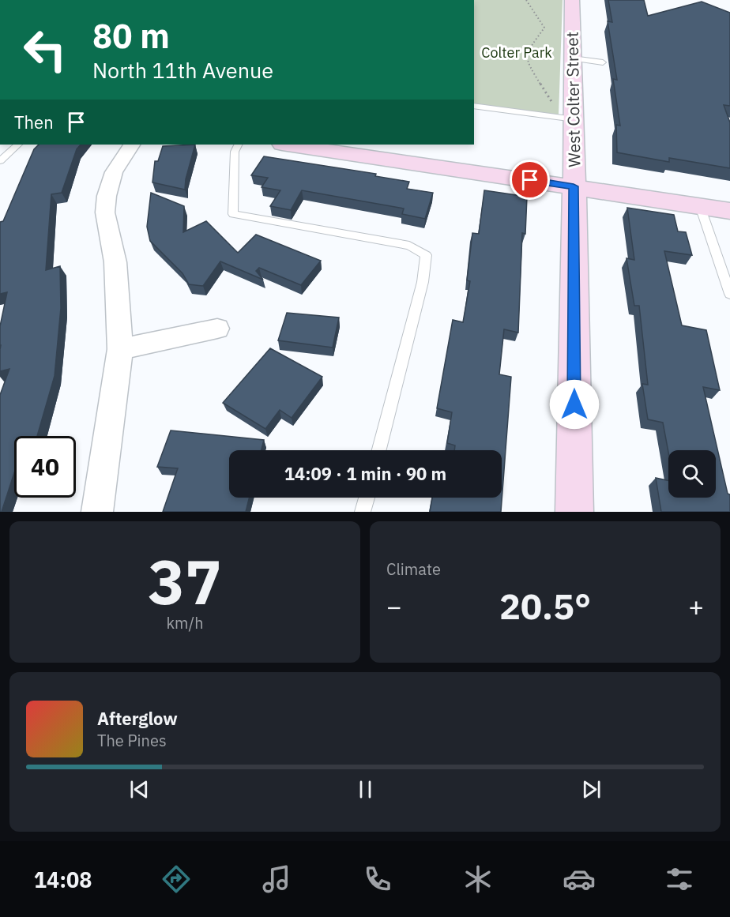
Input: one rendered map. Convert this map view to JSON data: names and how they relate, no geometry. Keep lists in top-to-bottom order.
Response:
{
  "streets": {
    "street": ["West Colter Street"]
  },
  "parks": ["Colter Park"],
  "page": {
    "turn": ["80 m", "North 11th Avenue"],
    "then": "Then",
    "limit": "40",
    "trip": "14:09 · 1 min · 90 m",
    "tile": [
      ["37", "km/h"],
      "Climate"
    ],
    "heat": ["−", "20.5°", "+"],
    "song": ["Afterglow", "The Pines"],
    "tabs": "14:08"
  }
}
